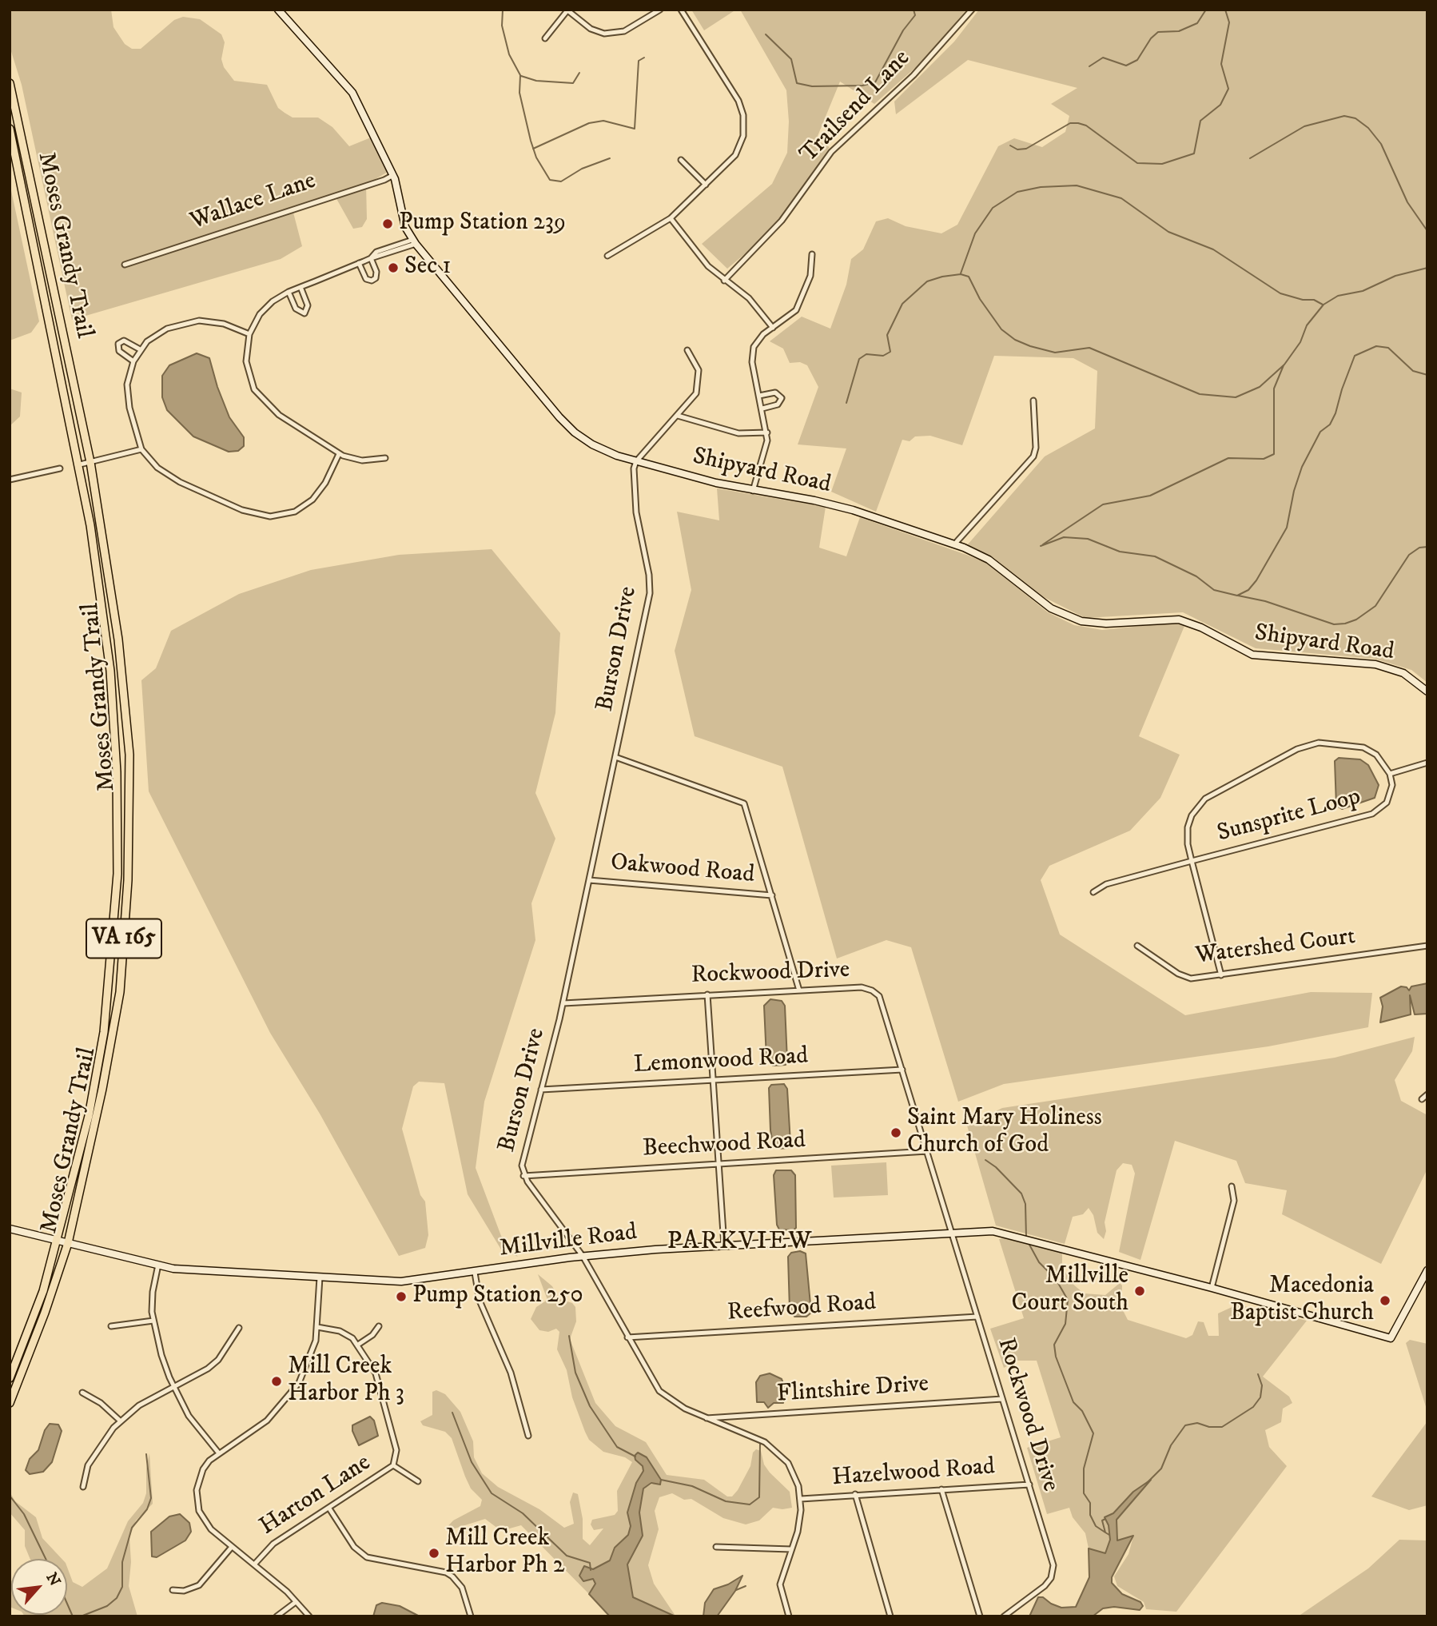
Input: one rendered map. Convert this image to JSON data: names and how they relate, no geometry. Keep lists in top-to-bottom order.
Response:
{
  "streets": {
    "main road": ["Moses Grandy Trail", "VA 165"],
    "street": [
      "Trailsend Lane",
      "Wallace Lane",
      "Shipyard Road",
      "Burson Drive",
      "Sunsprite Loop",
      "Oakwood Road",
      "Watershed Court",
      "Rockwood Drive",
      "Lemonwood Road",
      "Beechwood Road",
      "Millville Road",
      "Reefwood Road",
      "Flintshire Drive",
      "Hazelwood Road",
      "Harton Lane"
    ]
  },
  "crossings": [
    ["Wallace Lane", "Shipyard Road"],
    ["Moses Grandy Trail", "Millville Road"],
    ["Shipyard Road", "Burson Drive"],
    ["Burson Drive", "Oakwood Road"],
    ["Burson Drive", "Rockwood Drive"],
    ["Burson Drive", "Lemonwood Road"],
    ["Burson Drive", "Beechwood Road"],
    ["Burson Drive", "Millville Road"],
    ["Burson Drive", "Reefwood Road"],
    ["Burson Drive", "Flintshire Drive"],
    ["Burson Drive", "Hazelwood Road"],
    ["Sunsprite Loop", "Watershed Court"],
    ["Rockwood Drive", "Lemonwood Road"],
    ["Rockwood Drive", "Beechwood Road"],
    ["Rockwood Drive", "Millville Road"],
    ["Rockwood Drive", "Reefwood Road"],
    ["Rockwood Drive", "Flintshire Drive"],
    ["Rockwood Drive", "Hazelwood Road"]
  ],
  "districts": ["PARKVIEW"],
  "places": [
    "Pump Station 239",
    "Sec 1",
    "Saint Mary Holiness Church of God",
    "Millville Court South",
    "Pump Station 250",
    "Macedonia Baptist Church",
    "Mill Creek Harbor Ph 3",
    "Mill Creek Harbor Ph 2"
  ],
  "north": "top right"
}
